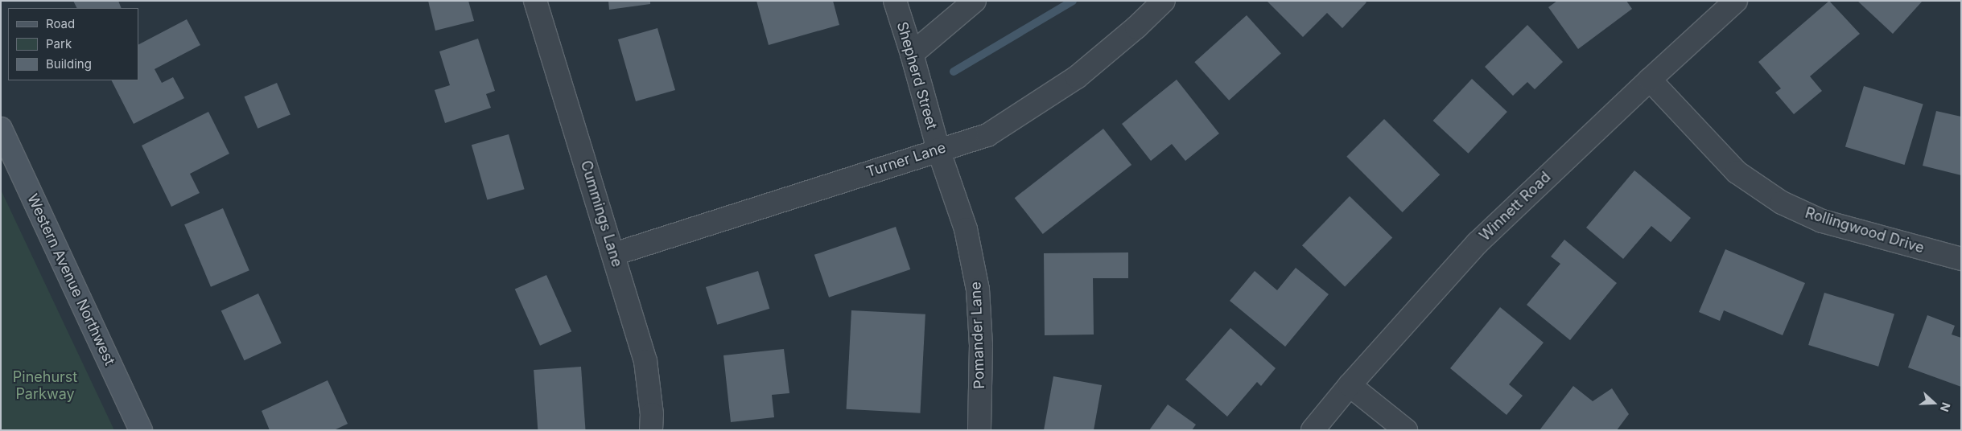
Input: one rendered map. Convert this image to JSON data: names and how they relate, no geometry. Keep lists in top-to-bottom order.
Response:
{
  "streets": {
    "street": [
      "Shepherd Street",
      "Turner Lane",
      "Winnett Road",
      "Cummings Lane",
      "Rollingwood Drive",
      "Western Avenue Northwest",
      "Pomander Lane"
    ]
  },
  "crossings": [
    ["Shepherd Street", "Turner Lane"],
    ["Shepherd Street", "Pomander Lane"],
    ["Turner Lane", "Cummings Lane"],
    ["Turner Lane", "Pomander Lane"],
    ["Winnett Road", "Rollingwood Drive"]
  ],
  "parks": ["Pinehurst Parkway"],
  "legend": ["Road", "Park", "Building"],
  "north": "right"
}
